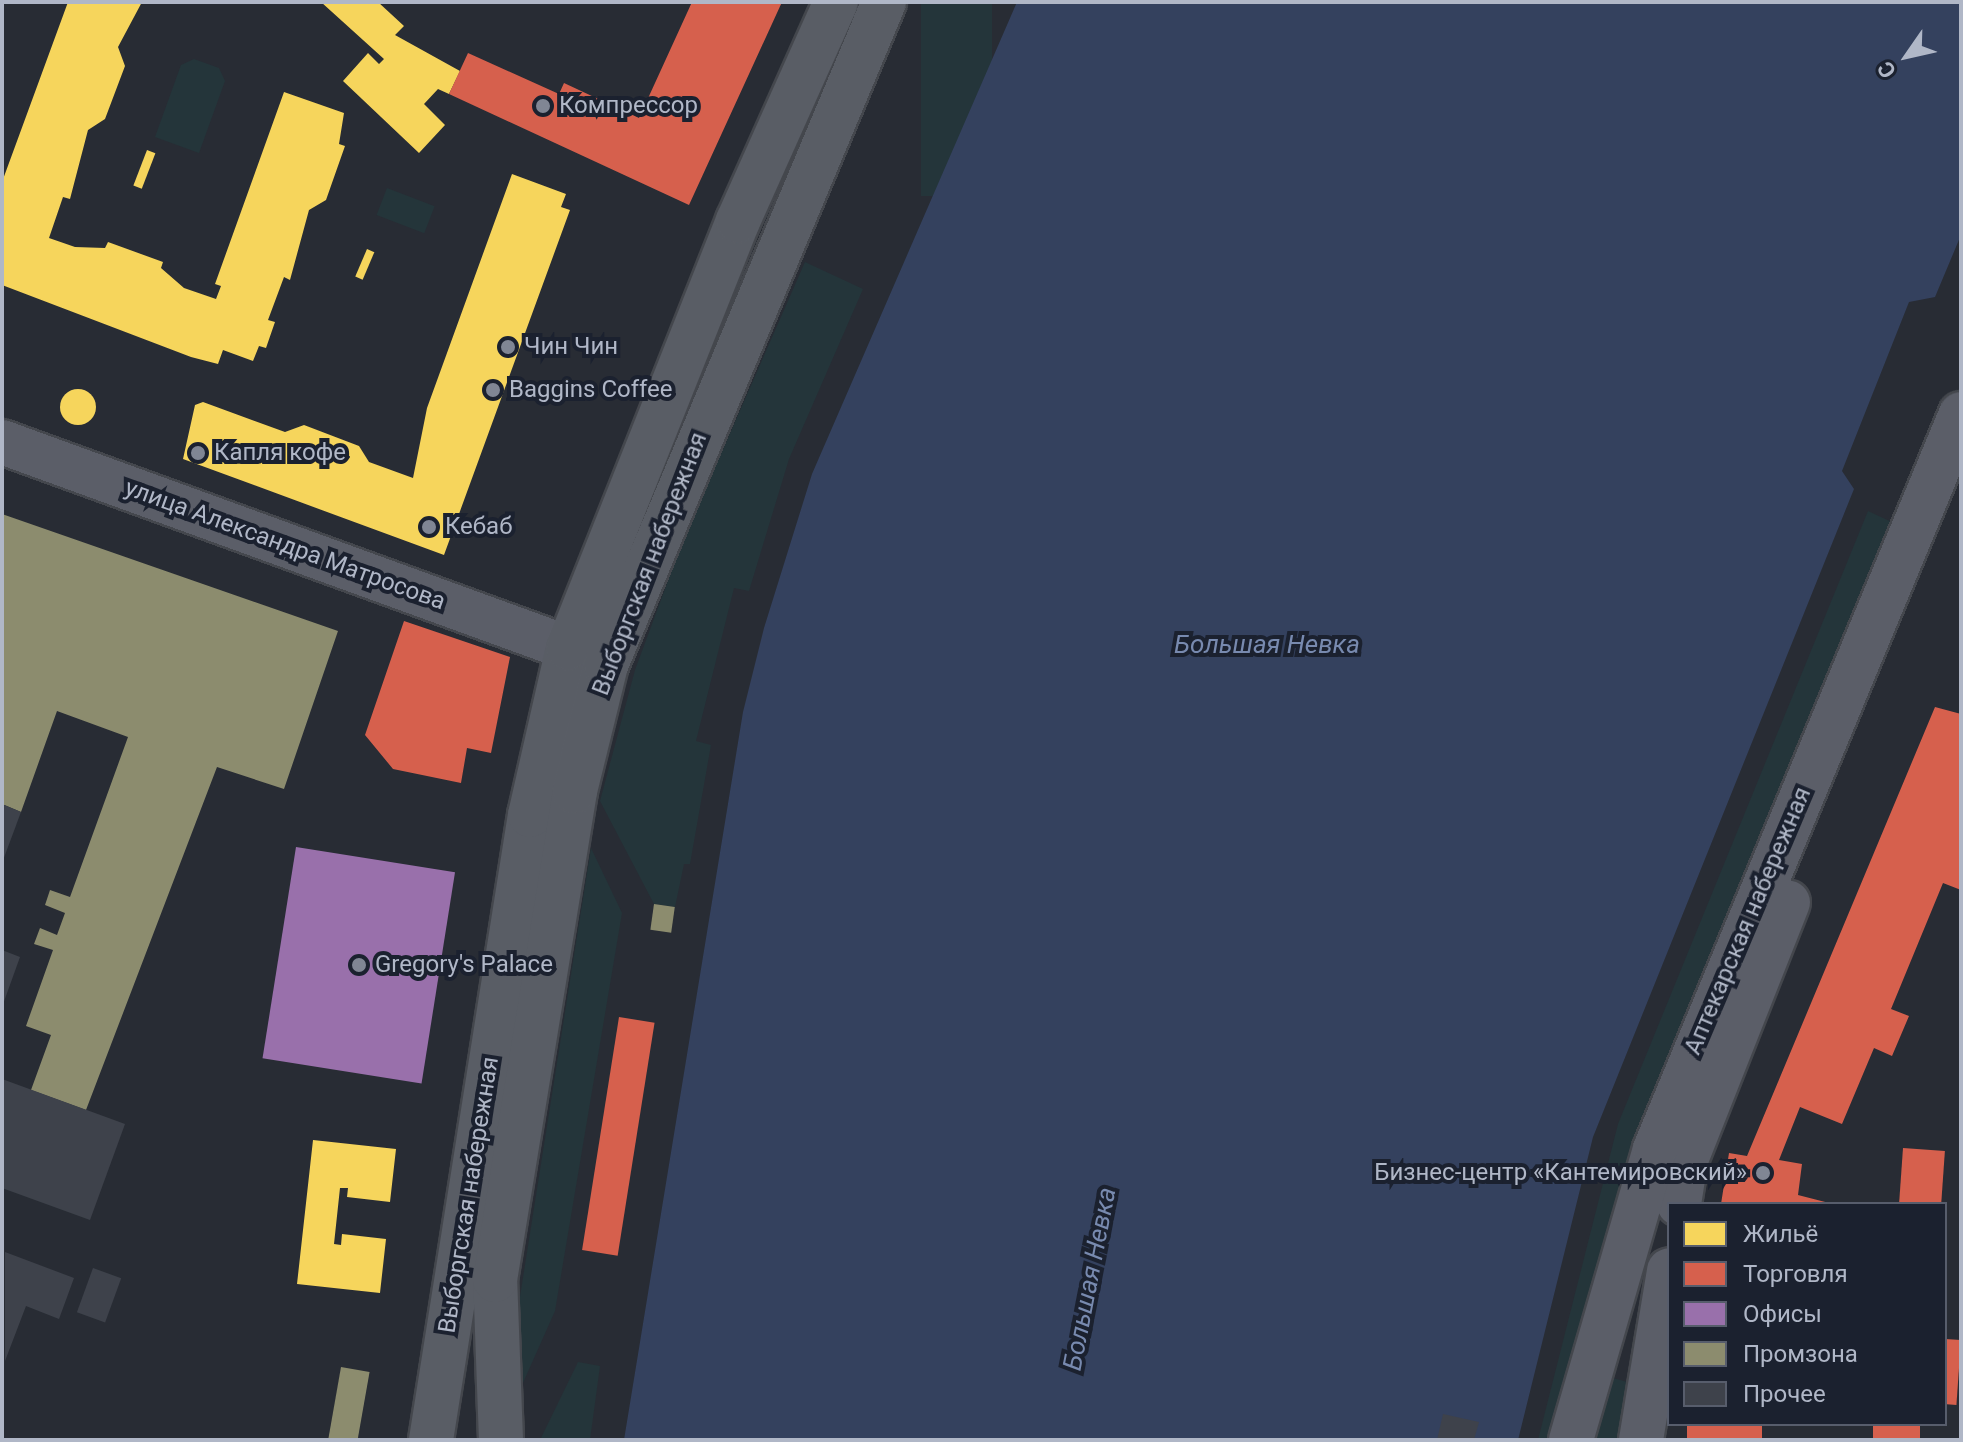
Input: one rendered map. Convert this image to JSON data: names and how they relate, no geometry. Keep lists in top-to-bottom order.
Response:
{
  "streets": {
    "main road": ["Выборгская набережная"],
    "street": ["улица Александра Матросова", "Аптекарская набережная"]
  },
  "crossings": [
    ["улица Александра Матросова", "Выборгская набережная"]
  ],
  "water": ["Большая Невка"],
  "places": [
    "Компрессор",
    "Чин Чин",
    "Baggins Coffee",
    "Капля кофе",
    "Кебаб",
    "Gregory's Palace",
    "Бизнес-центр «Кантемировский»"
  ],
  "legend": [
    "Жильё",
    "Торговля",
    "Офисы",
    "Промзона",
    "Прочее"
  ],
  "north": "bottom left"
}
